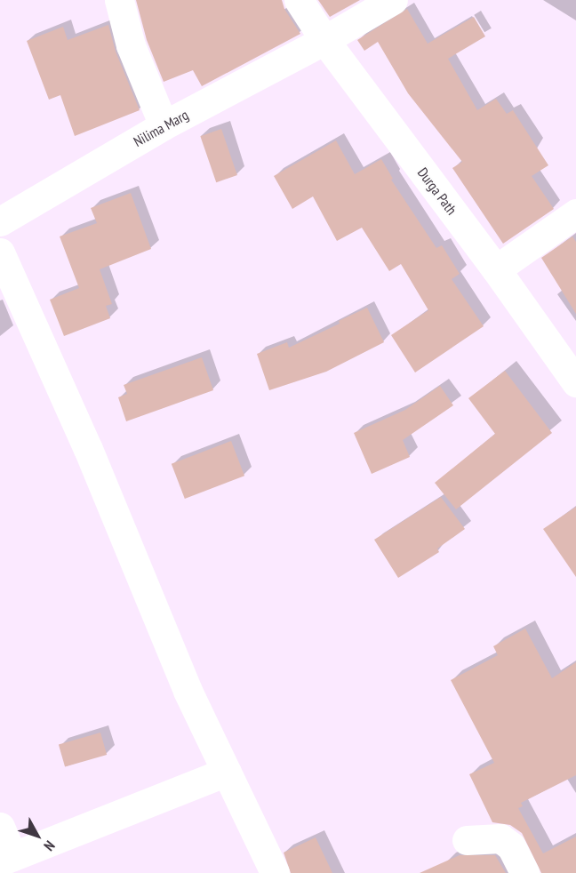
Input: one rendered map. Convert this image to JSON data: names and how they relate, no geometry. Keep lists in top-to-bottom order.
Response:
{
  "streets": {
    "street": ["Nilima Marg", "Durga Path"]
  },
  "crossings": [
    ["Nilima Marg", "Durga Path"]
  ],
  "north": "bottom right"
}
